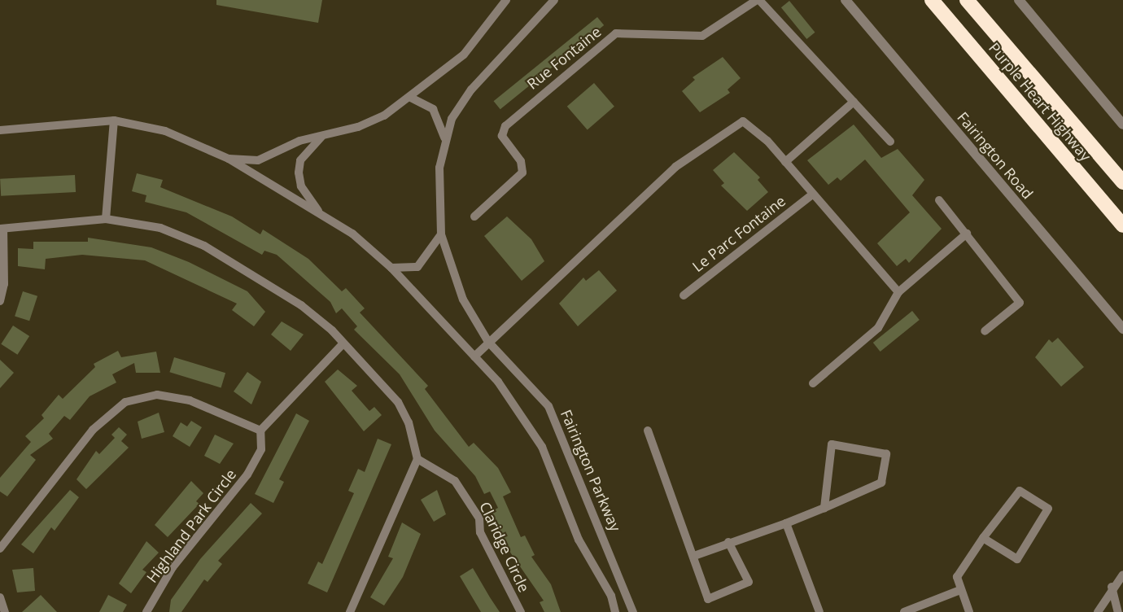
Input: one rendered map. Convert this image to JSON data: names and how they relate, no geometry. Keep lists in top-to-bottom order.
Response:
{
  "streets": {
    "highway": ["Purple Heart Highway"],
    "street": [
      "Rue Fontaine",
      "Fairington Road",
      "Le Parc Fontaine",
      "Fairington Parkway",
      "Highland Park Circle",
      "Claridge Circle"
    ]
  }
}
